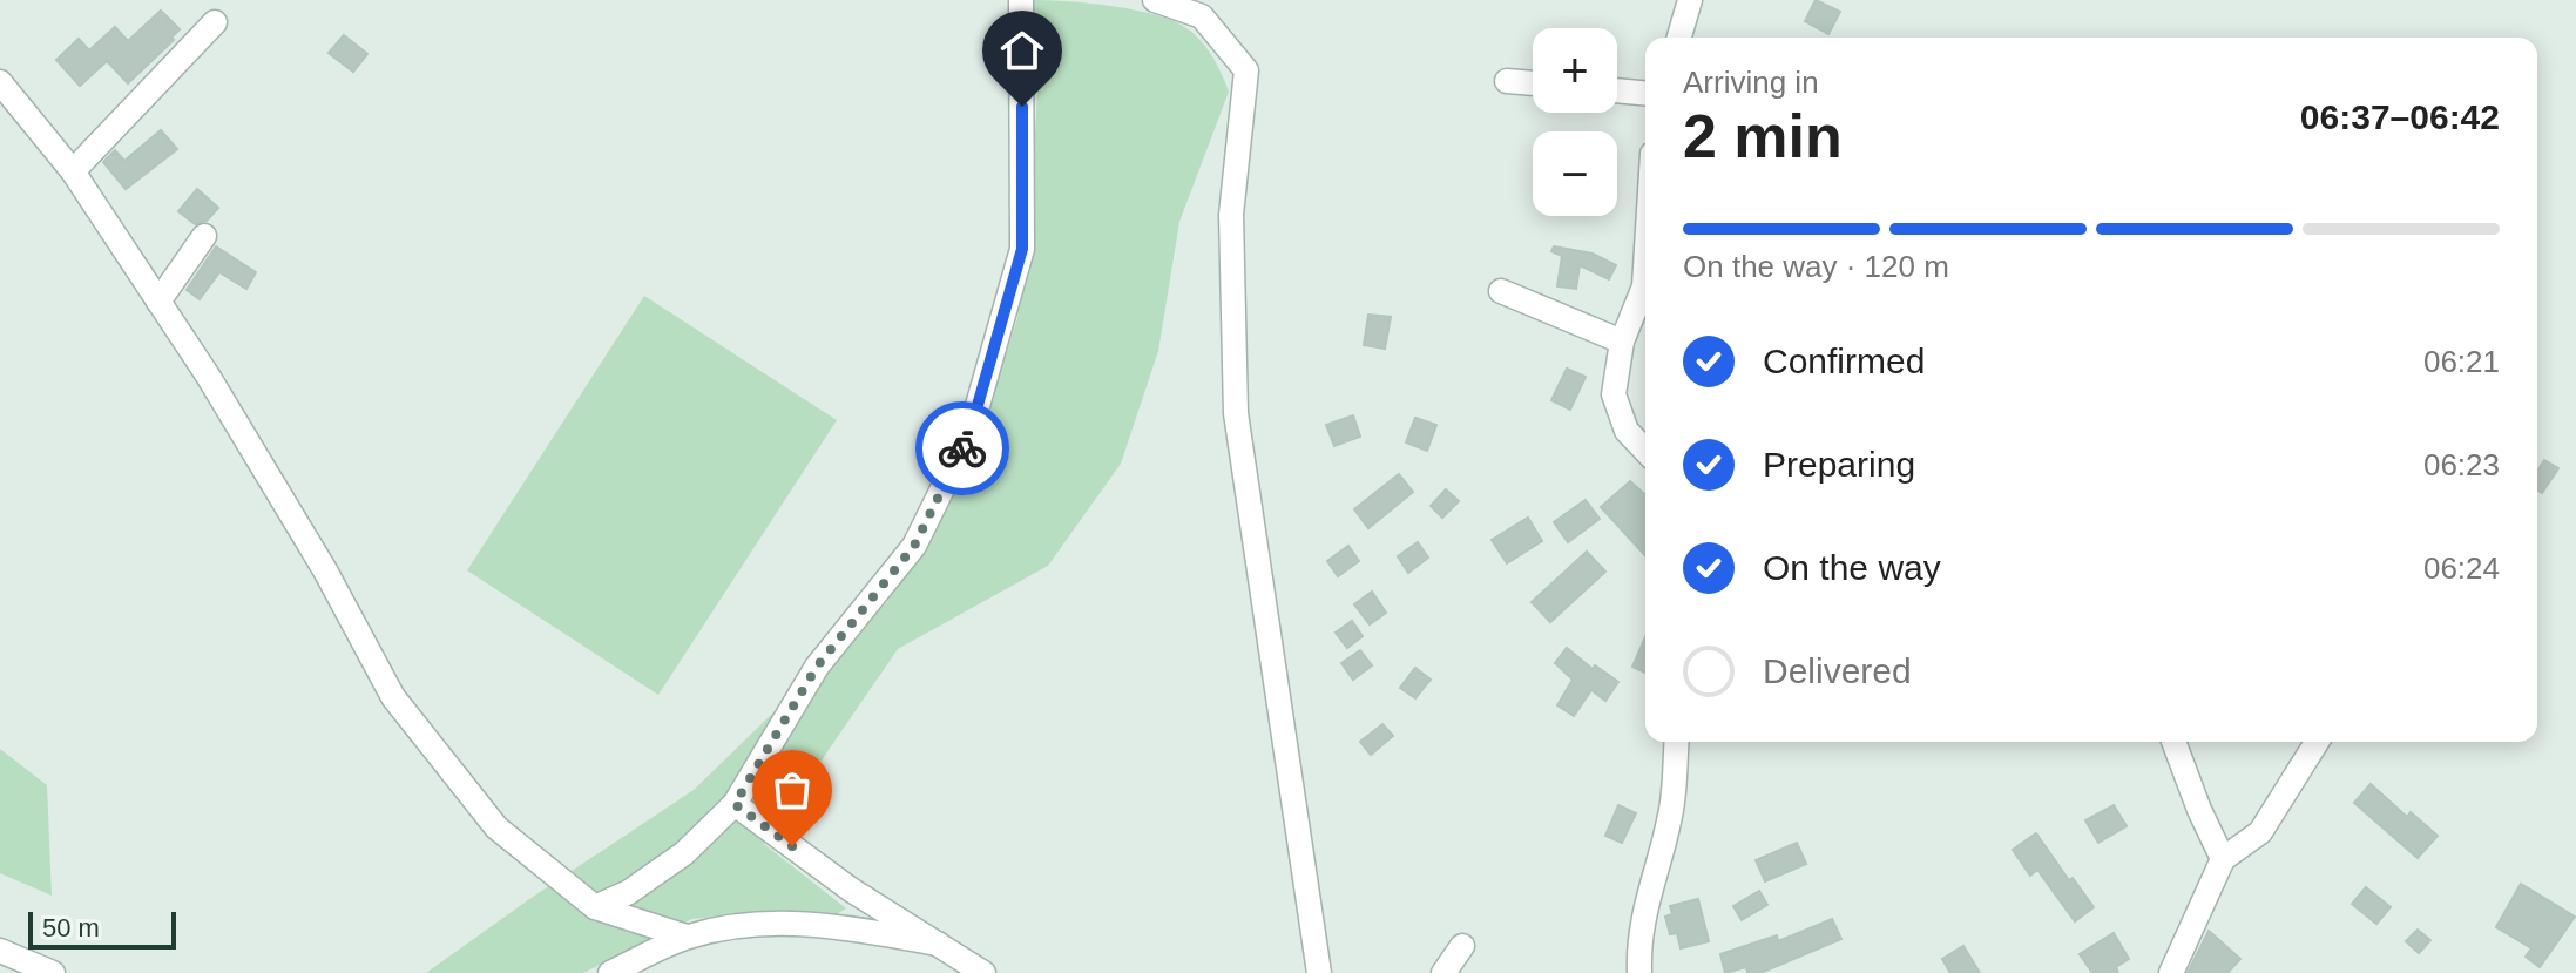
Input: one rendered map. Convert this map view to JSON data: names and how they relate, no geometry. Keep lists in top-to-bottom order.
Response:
{
  "scale_bar": "50 m",
  "page": {
    "map_buttons": ["+", "−"],
    "heading": ["2 min", "Arriving in", "06:37–06:42"],
    "bar": "On the way · 120 m",
    "list": [
      ["Confirmed", "06:21"],
      ["Preparing", "06:23"],
      ["On the way", "06:24"],
      "Delivered"
    ],
    "scale": "50 m"
  }
}
